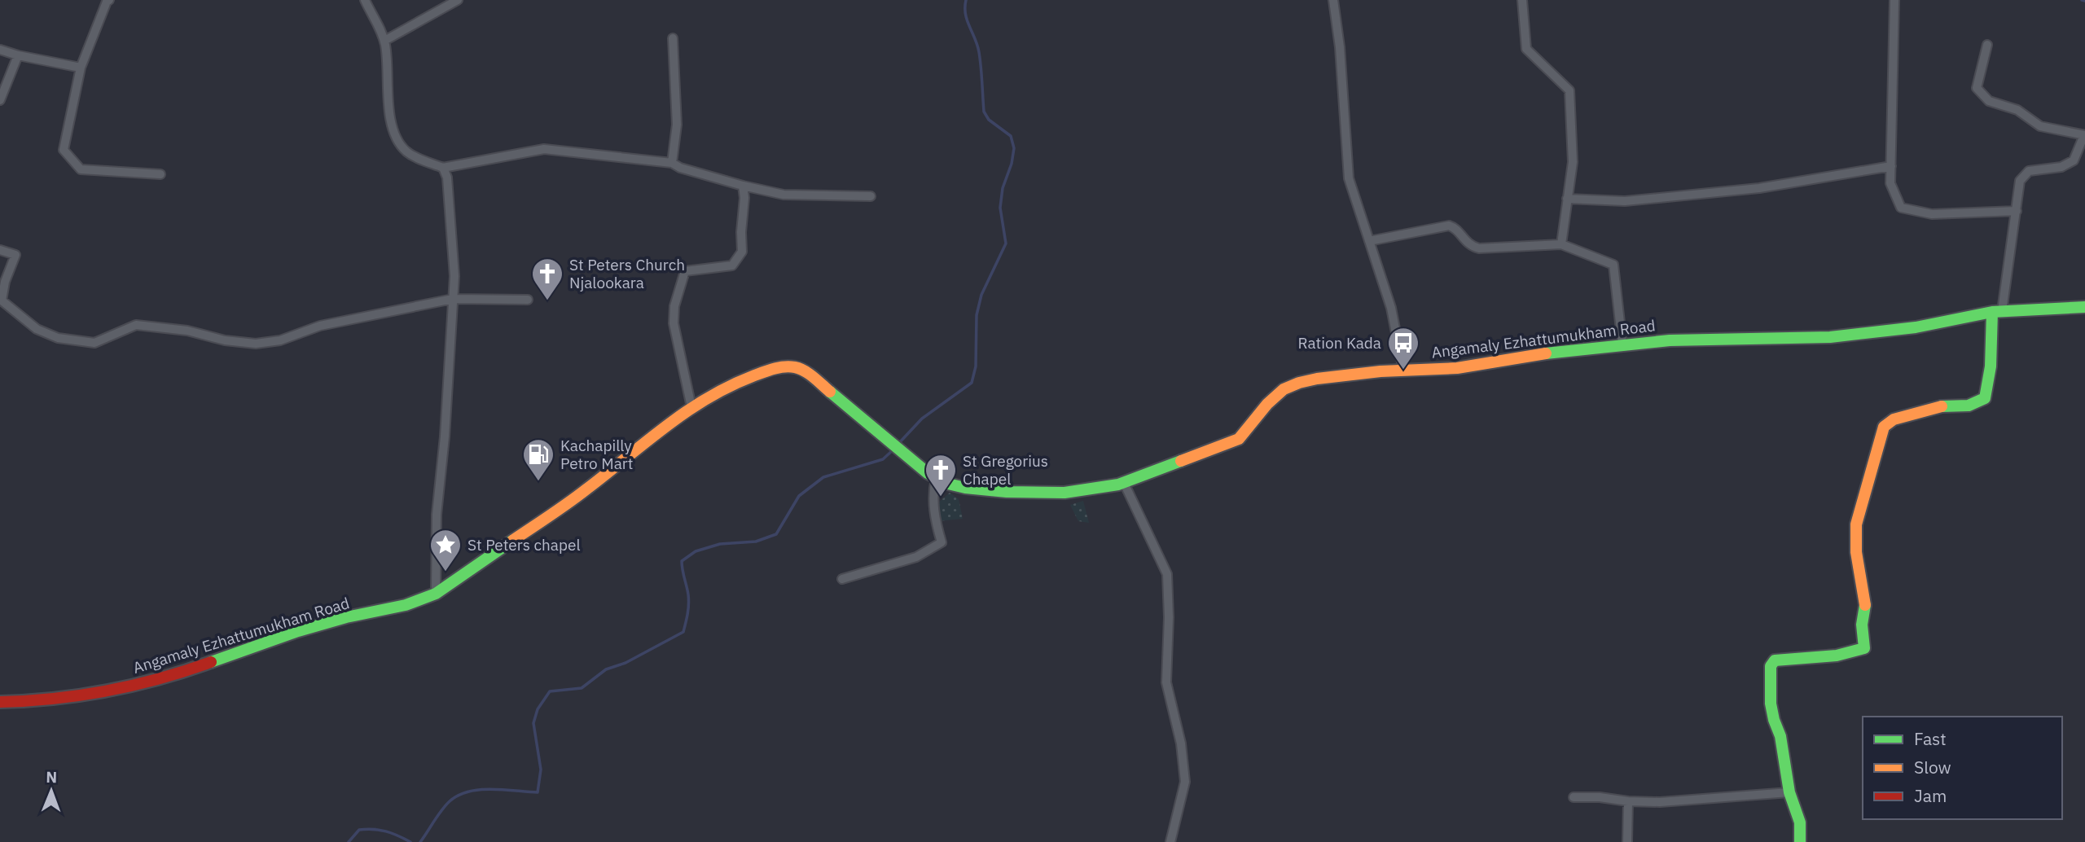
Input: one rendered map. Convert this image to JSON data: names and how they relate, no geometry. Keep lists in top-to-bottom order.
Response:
{
  "streets": {
    "street": ["Angamaly Ezhattumukham Road"]
  },
  "places": {
    "church": ["St Peters Church Njalookara", "St Gregorius Chapel"],
    "bus stop": ["Ration Kada"],
    "fuel station": ["Kachapilly Petro Mart"],
    "place": ["St Peters chapel"]
  },
  "legend": ["Fast", "Slow", "Jam"],
  "north": "top"
}
